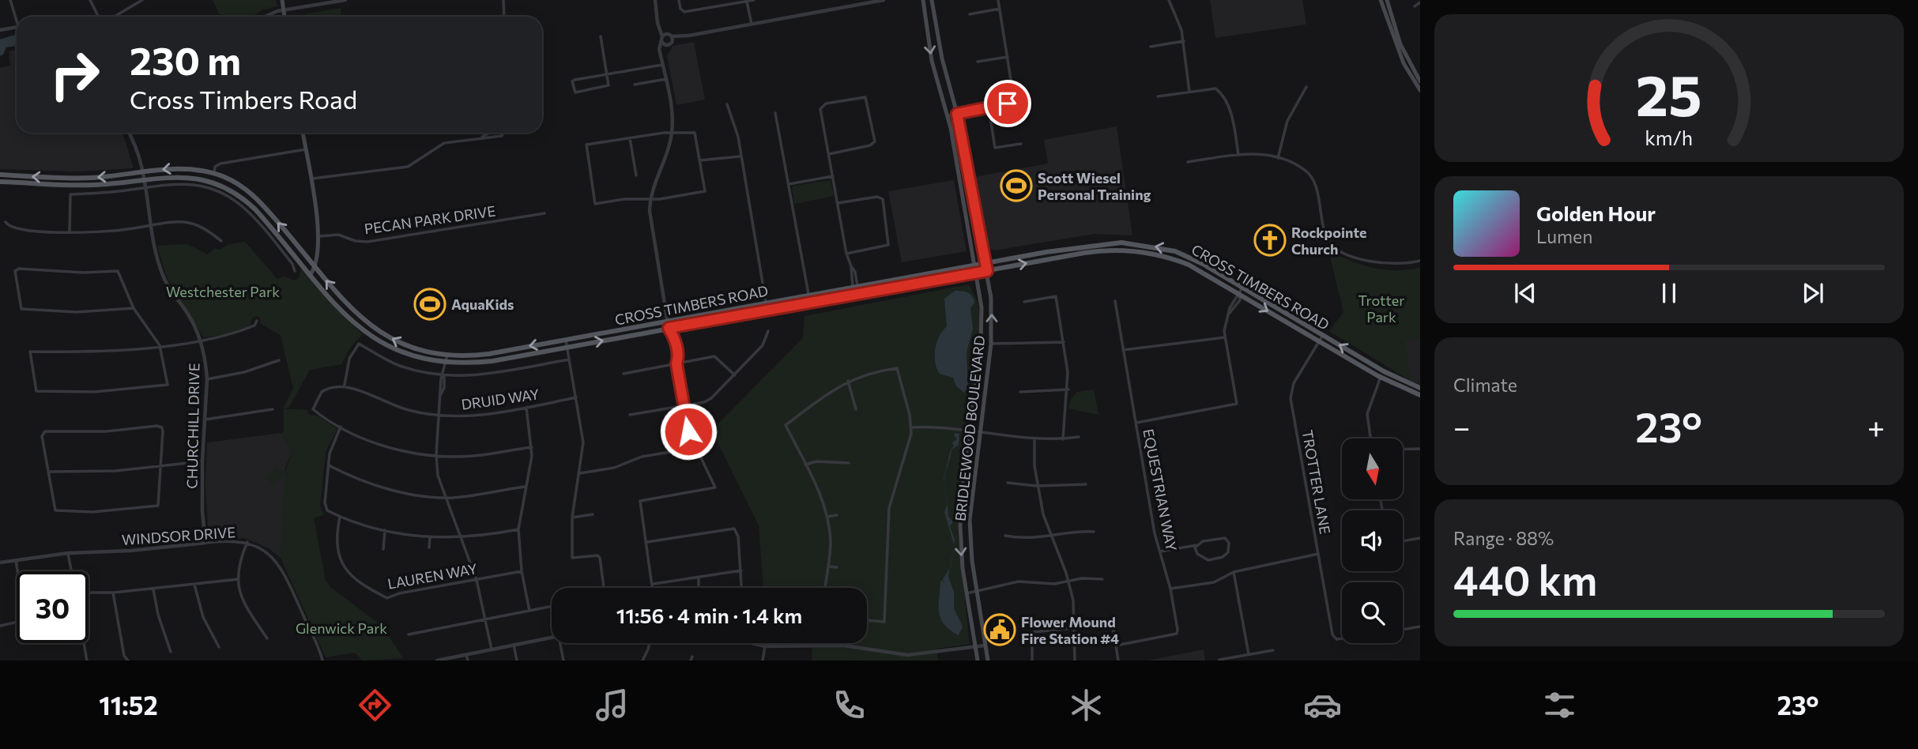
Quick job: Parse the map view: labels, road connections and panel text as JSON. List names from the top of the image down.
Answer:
{
  "streets": {
    "main road": ["CROSS TIMBERS ROAD", "BRIDLEWOOD BOULEVARD"],
    "street": [
      "PECAN PARK DRIVE",
      "DRUID WAY",
      "CHURCHILL DRIVE",
      "TROTTER LANE",
      "EQUESTRIAN WAY",
      "WINDSOR DRIVE",
      "LAUREN WAY"
    ]
  },
  "crossings": [
    ["CROSS TIMBERS ROAD", "CHURCHILL DRIVE"],
    ["CROSS TIMBERS ROAD", "BRIDLEWOOD BOULEVARD"],
    ["CROSS TIMBERS ROAD", "TROTTER LANE"],
    ["CHURCHILL DRIVE", "WINDSOR DRIVE"]
  ],
  "parks": ["Westchester Park", "Trotter Park", "Glenwick Park"],
  "places": {
    "sports": ["Scott Wiesel Personal Training", "AquaKids"],
    "church": ["Rockpointe Church"],
    "public building": ["Flower Mound Fire Station #4"]
  },
  "north": "bottom",
  "page": {
    "turn": ["230 m", "Cross Timbers Road"],
    "song": ["Golden Hour", "Lumen"],
    "tile": [
      "Climate",
      ["Range · 88%", "440 km"]
    ],
    "heat": ["−", "23°", "+"],
    "limit": "30",
    "trip": "11:56 · 4 min · 1.4 km",
    "tabs": ["11:52", "23°"],
    "gauge": ["25", "km/h"]
  }
}
